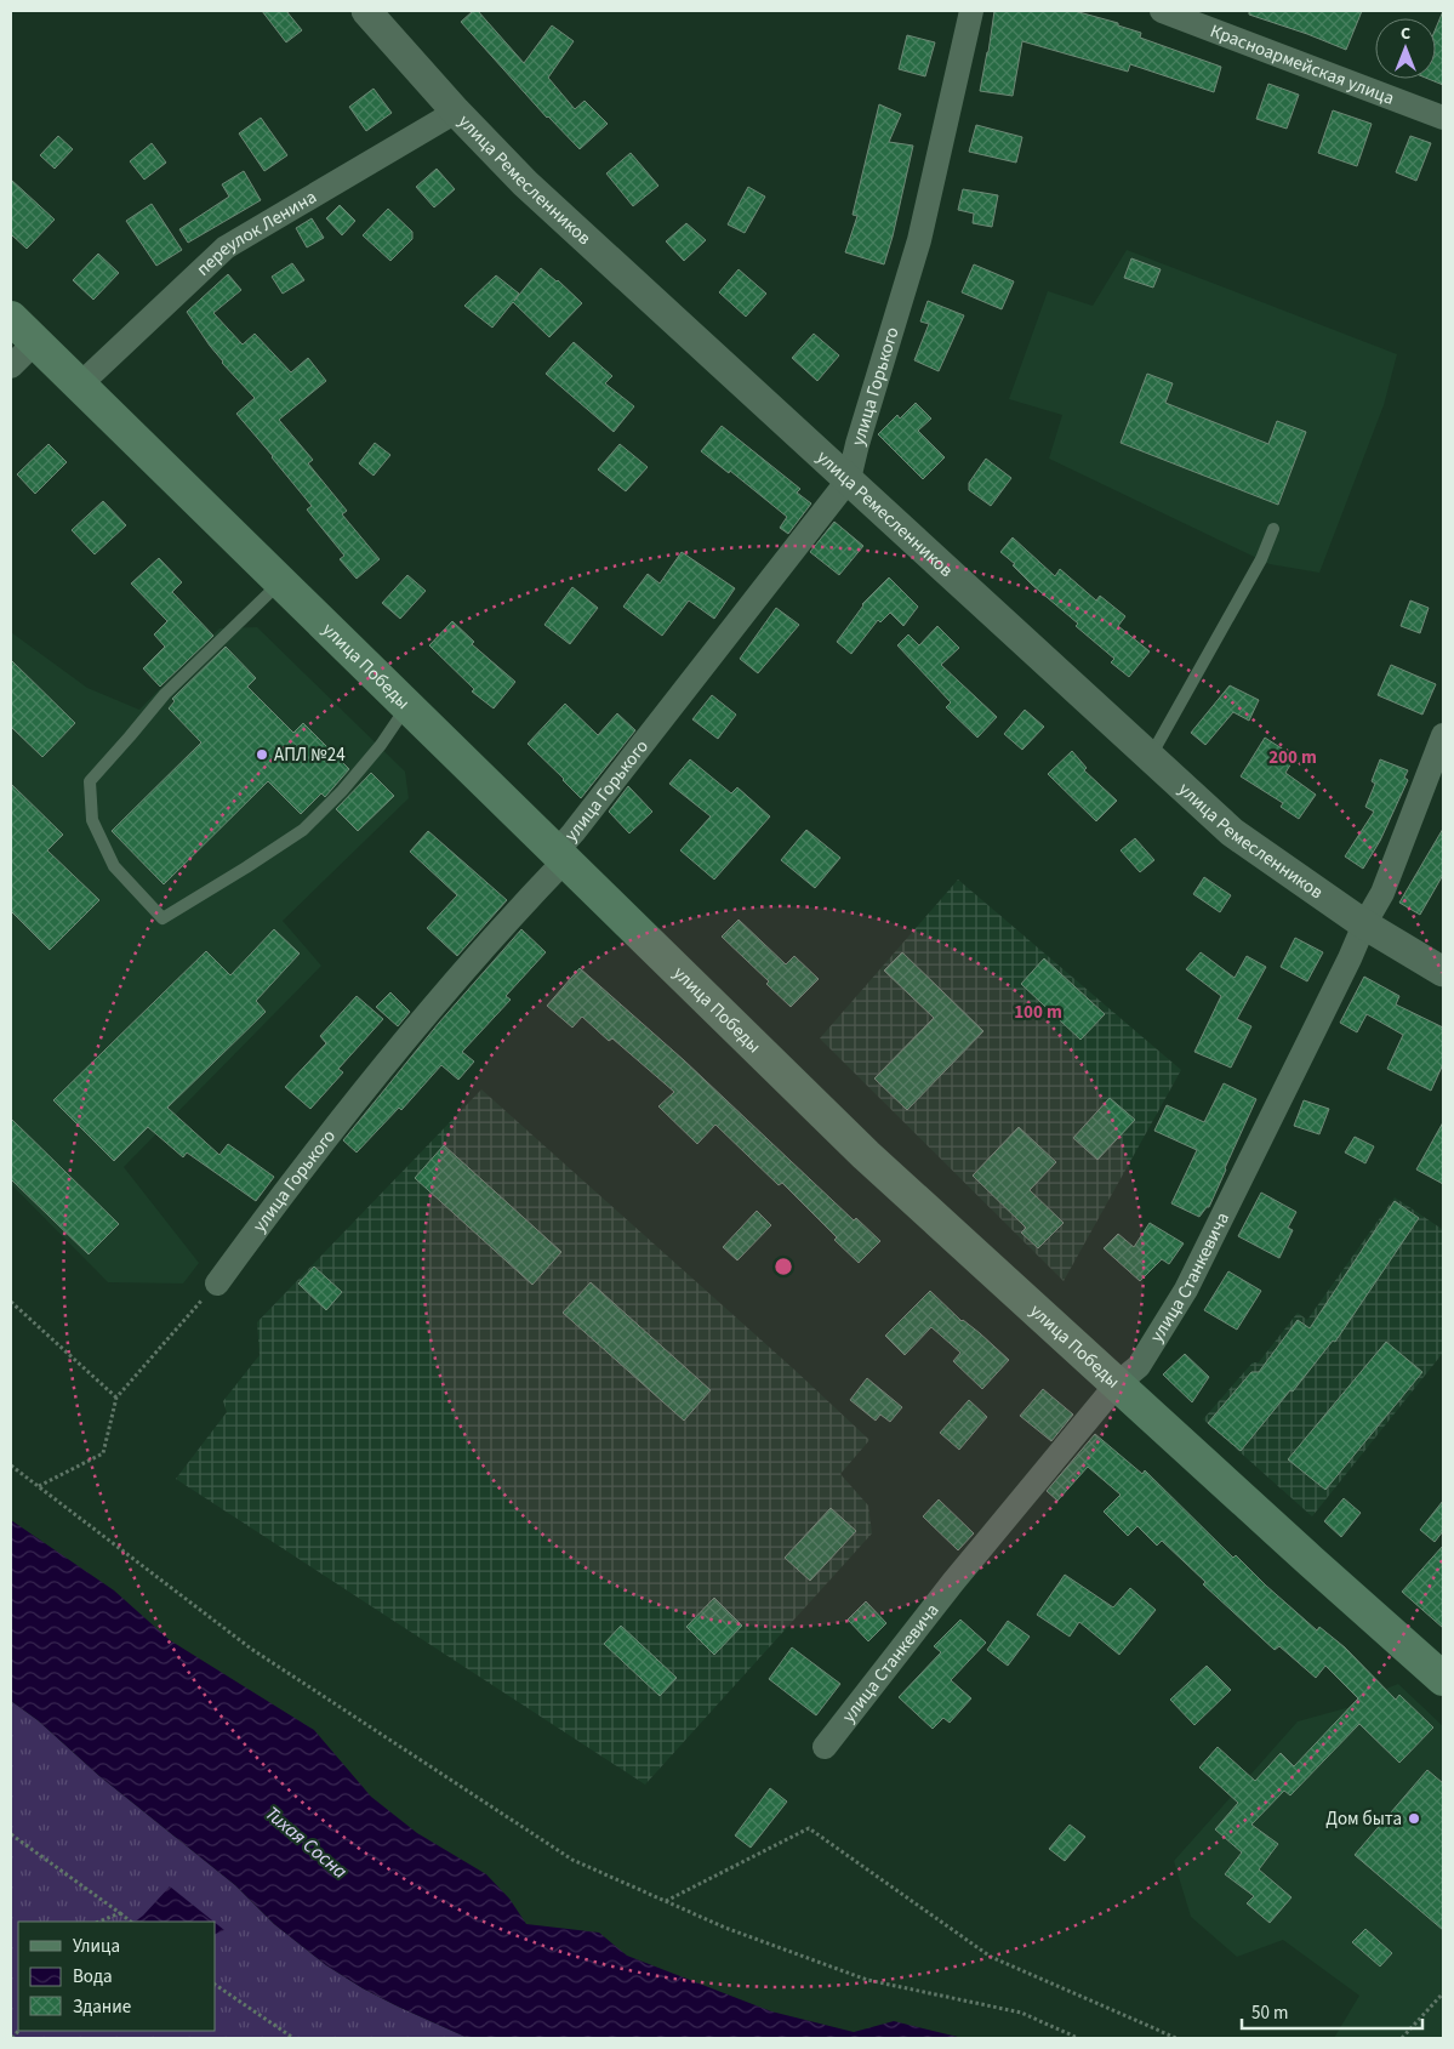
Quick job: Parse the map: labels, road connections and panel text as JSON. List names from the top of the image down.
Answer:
{
  "streets": {
    "main road": ["улица Победы"],
    "street": [
      "Красноармейская улица",
      "улица Ремесленников",
      "переулок Ленина",
      "улица Горького",
      "улица Станкевича"
    ]
  },
  "crossings": [
    ["улица Ремесленников", "переулок Ленина"],
    ["улица Ремесленников", "улица Горького"],
    ["улица Ремесленников", "улица Станкевича"],
    ["переулок Ленина", "улица Победы"],
    ["улица Горького", "улица Победы"],
    ["улица Победы", "улица Станкевича"]
  ],
  "water": ["Тихая Сосна"],
  "places": ["АПЛ №24", "Дом быта"],
  "legend": ["Улица", "Вода", "Здание"],
  "scale_bar": "50 m",
  "north": "top",
  "rings": ["200 m", "100 m"]
}
